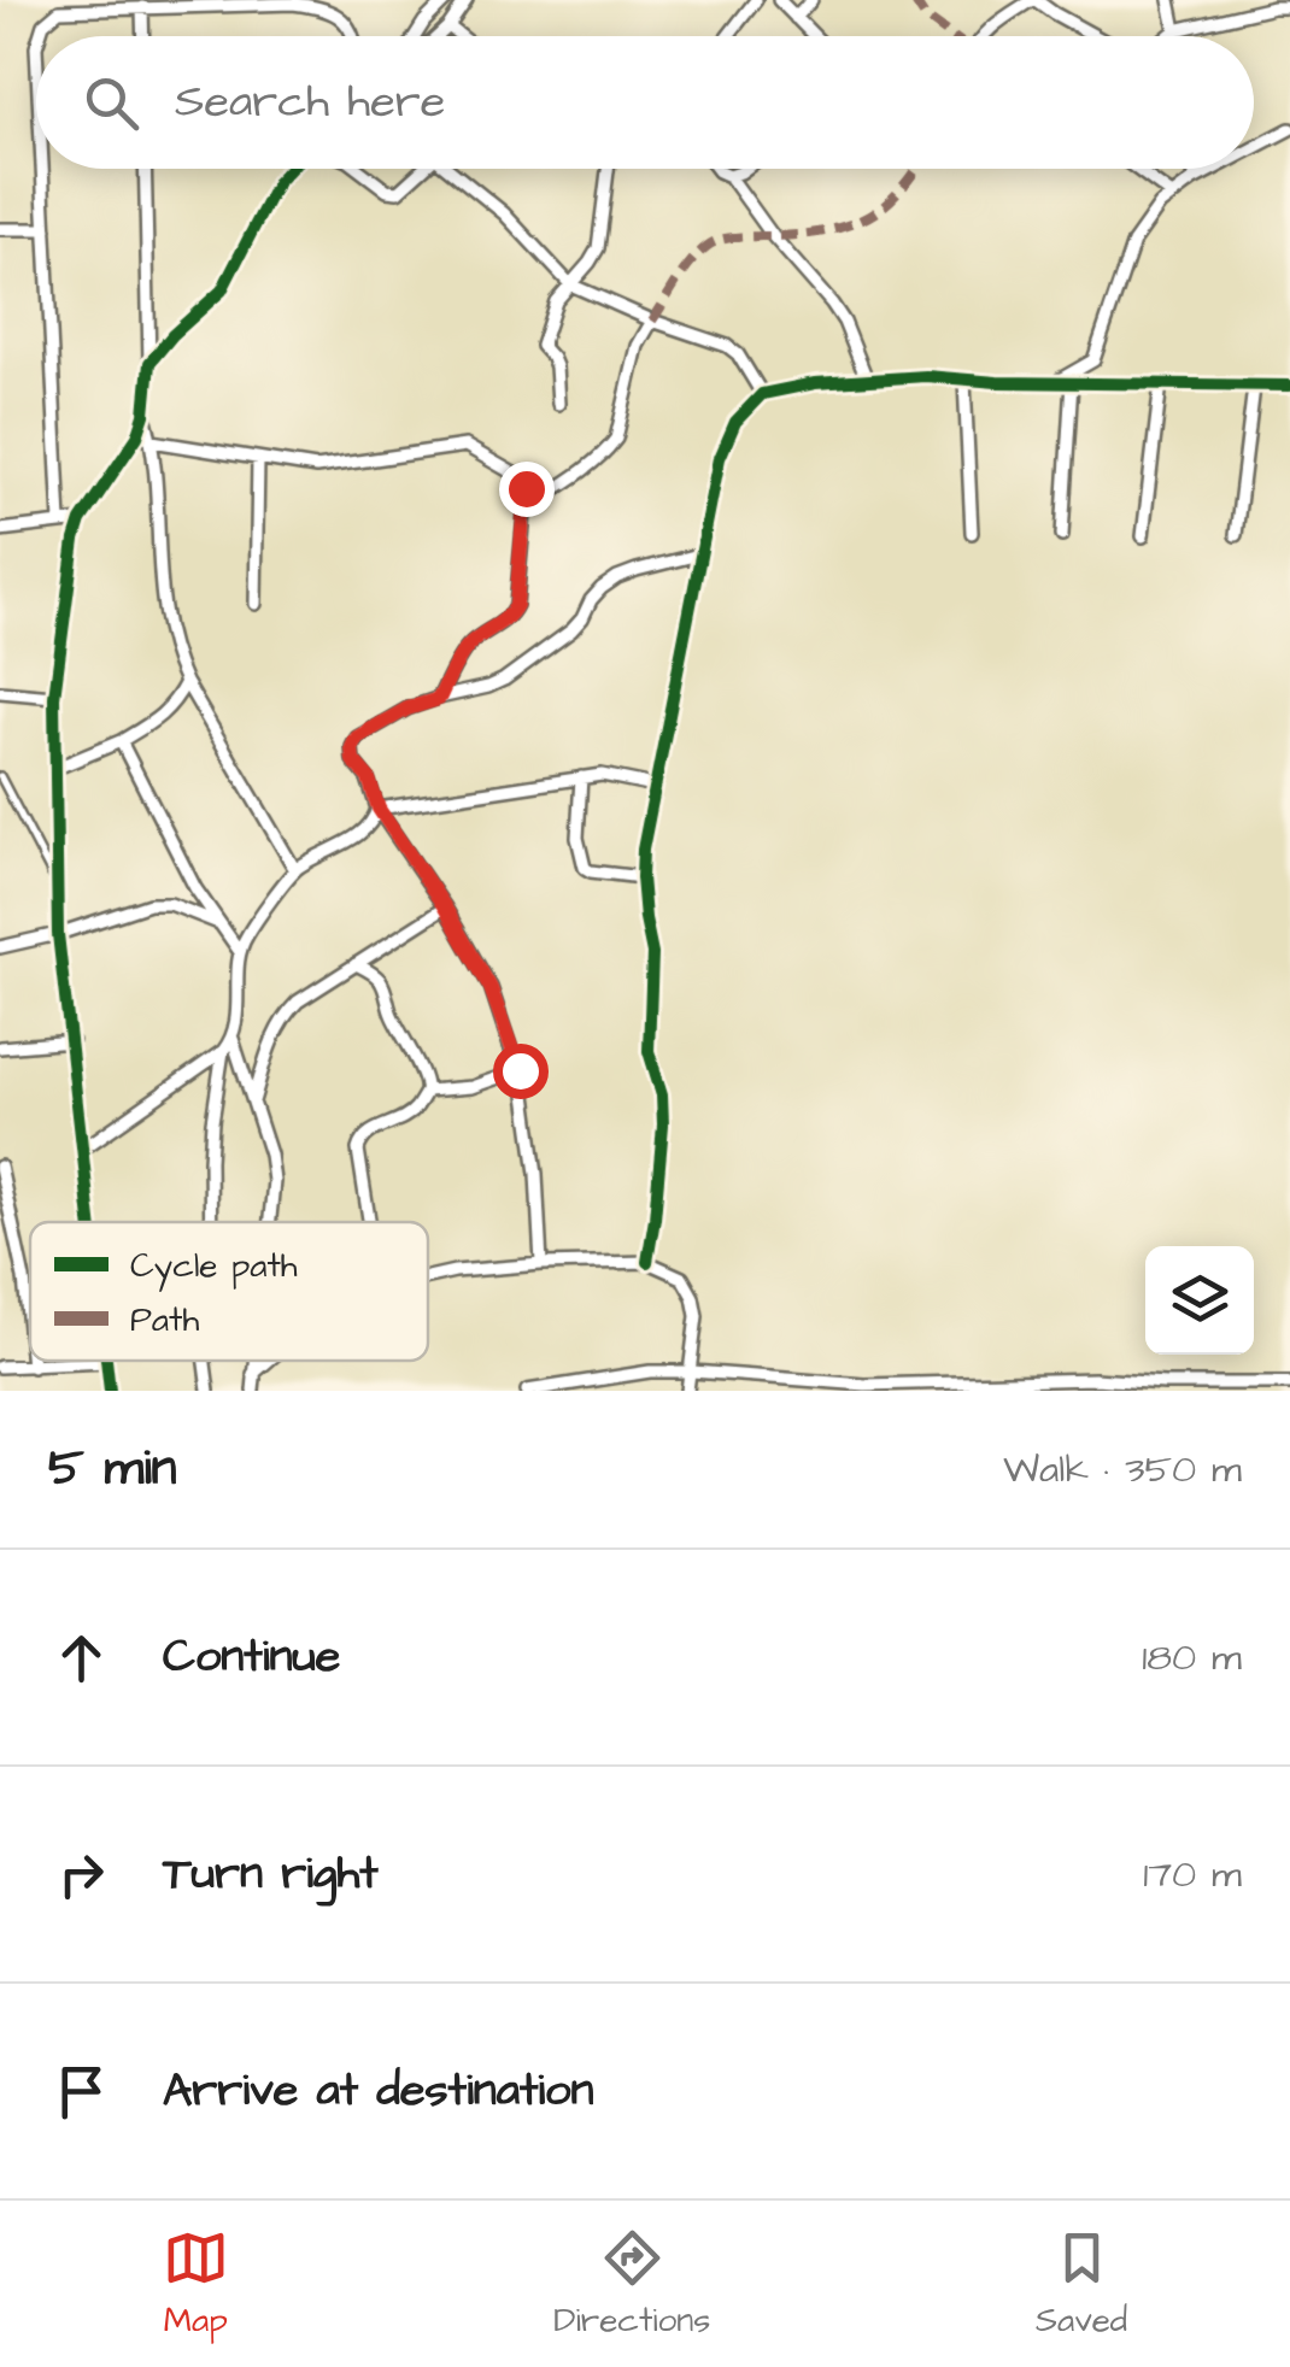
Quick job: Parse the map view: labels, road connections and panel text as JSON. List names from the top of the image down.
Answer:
{
  "legend": ["Cycle path", "Path"],
  "page": {
    "search": "Search here",
    "heading": ["5 min", "Walk · 350 m"],
    "list": [
      ["Continue", "180 m"],
      ["Turn right", "170 m"],
      "Arrive at destination"
    ],
    "nav": ["Map", "Directions", "Saved"]
  }
}
